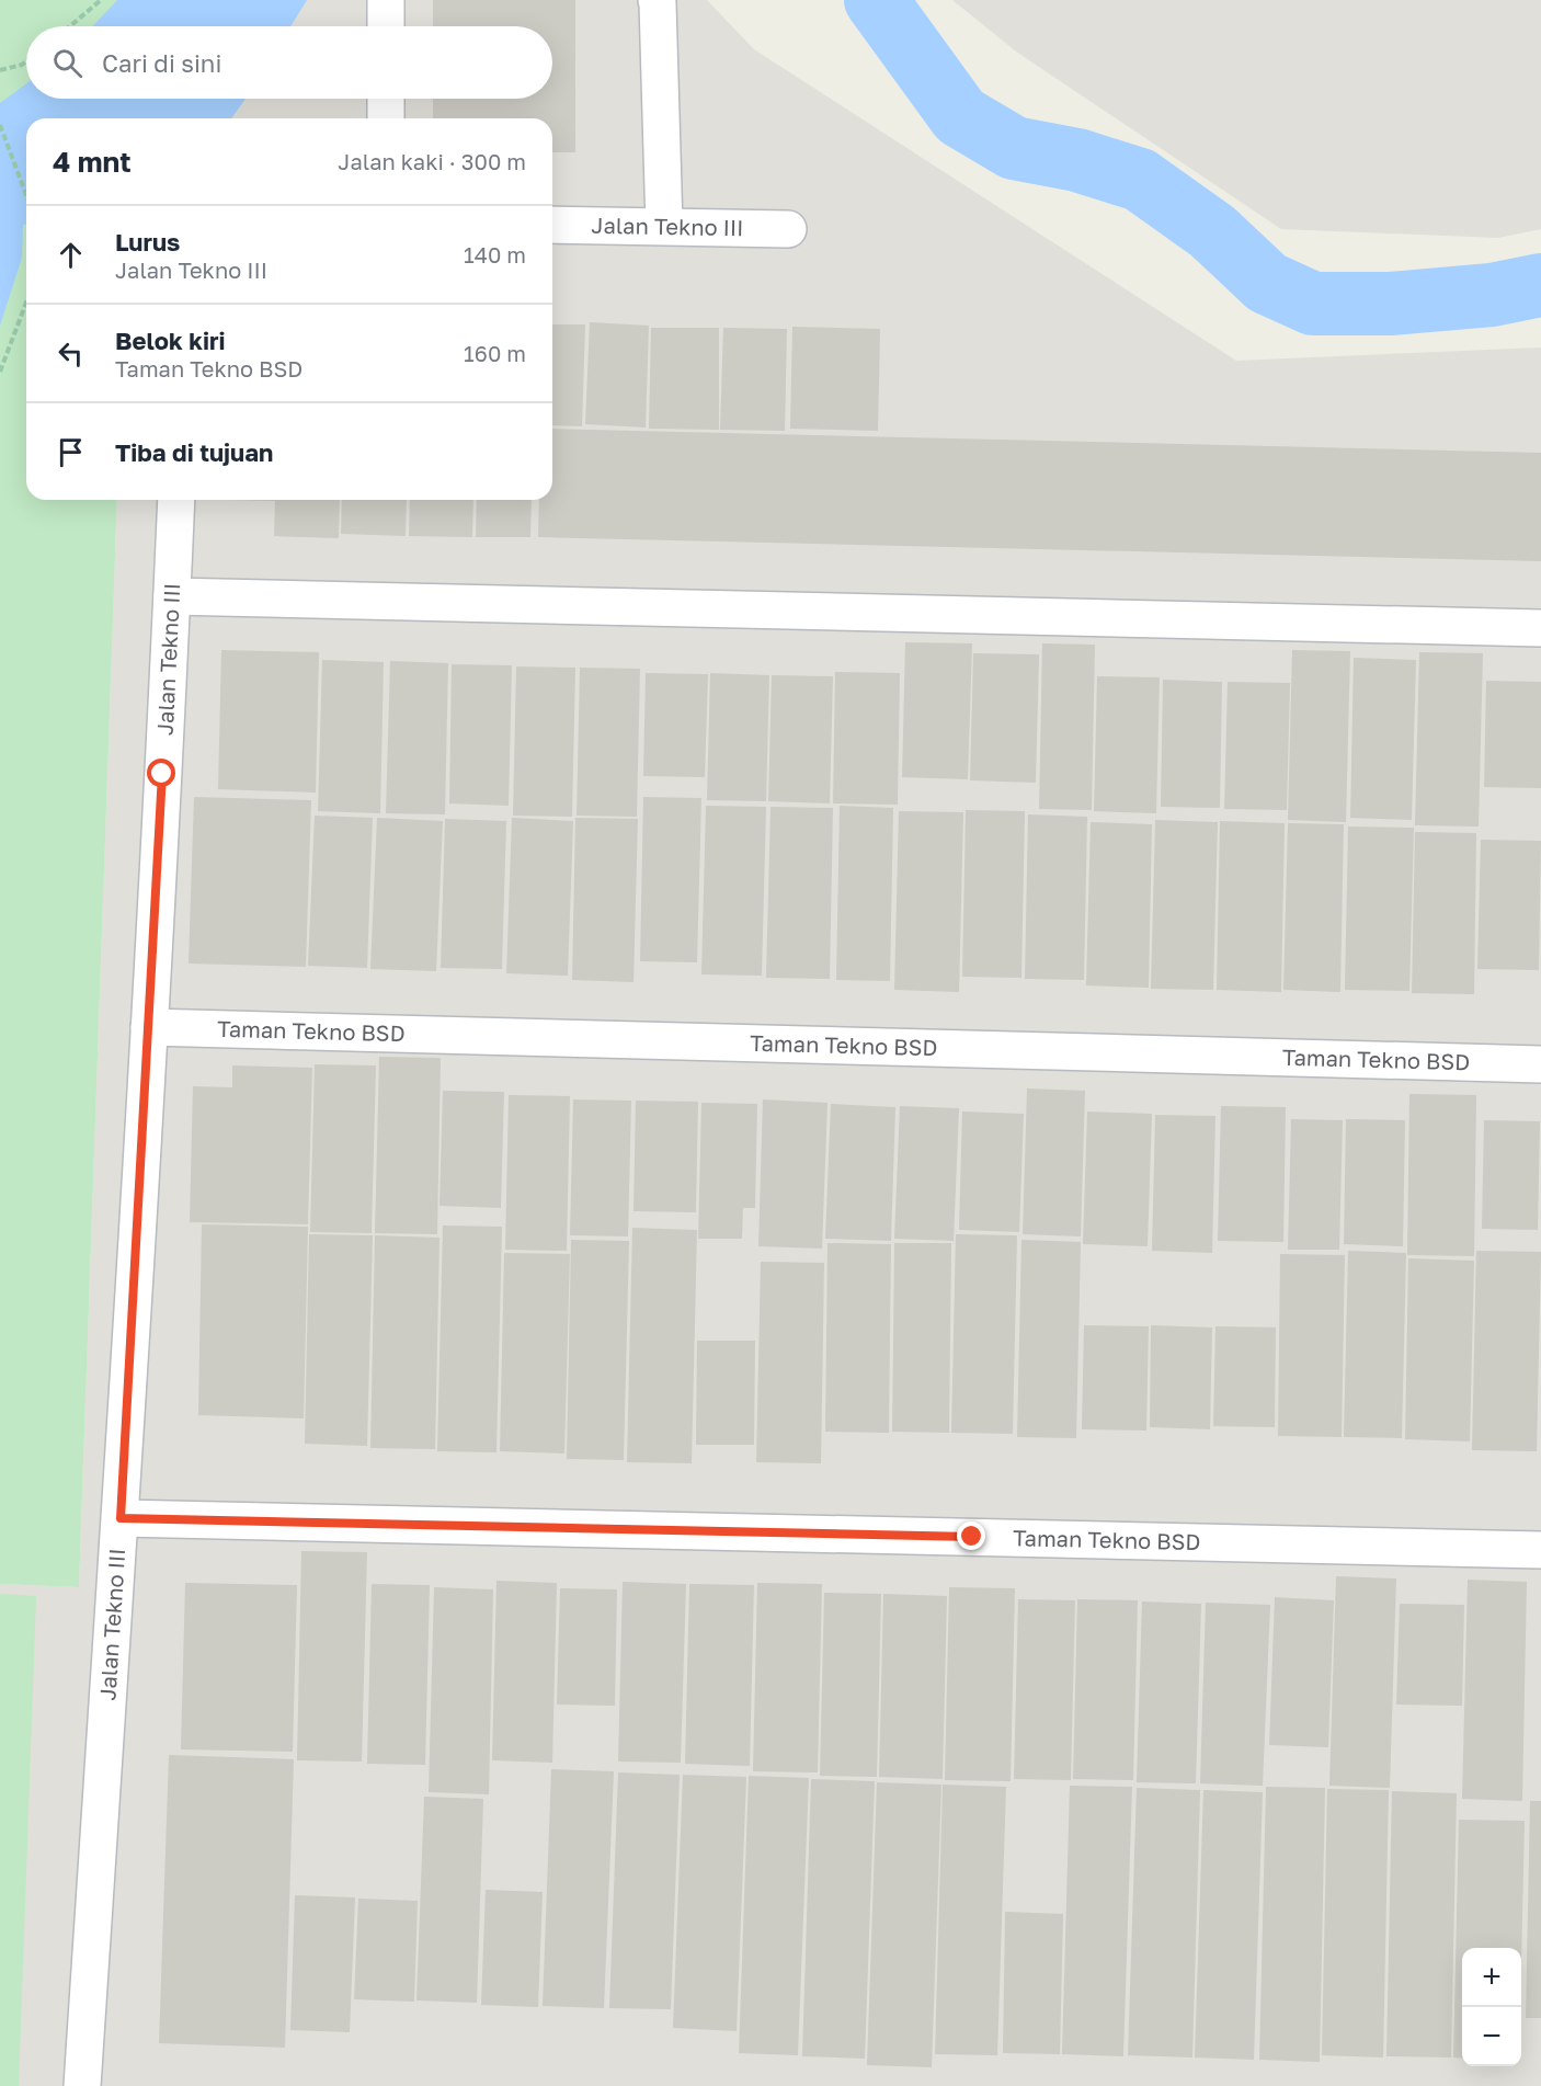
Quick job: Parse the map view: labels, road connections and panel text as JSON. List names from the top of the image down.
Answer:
{
  "streets": {
    "lane": ["Jalan Tekno III", "Taman Tekno BSD"]
  },
  "crossings": [
    ["Jalan Tekno III", "Taman Tekno BSD"]
  ],
  "page": {
    "search": "Cari di sini",
    "heading": ["4 mnt", "Jalan kaki · 300 m"],
    "list": [
      ["Lurus", "Jalan Tekno III", "140 m"],
      ["Belok kiri", "Taman Tekno BSD", "160 m"],
      "Tiba di tujuan"
    ],
    "map_buttons": ["+", "−"]
  }
}
